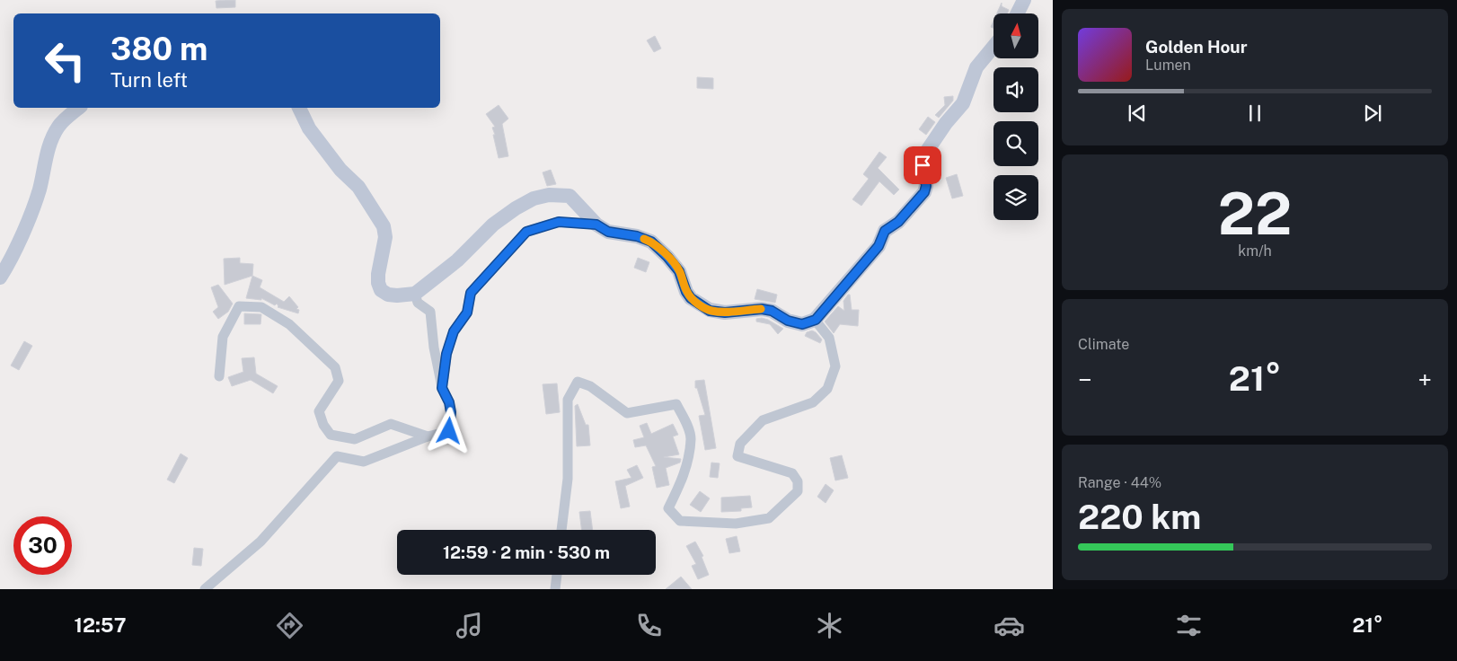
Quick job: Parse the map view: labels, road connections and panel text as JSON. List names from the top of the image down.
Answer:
{
  "north": "top",
  "page": {
    "turn": ["380 m", "Turn left"],
    "song": ["Golden Hour", "Lumen"],
    "tile": [
      ["22", "km/h"],
      "Climate",
      ["Range · 44%", "220 km"]
    ],
    "heat": ["−", "21°", "+"],
    "limit": "30",
    "trip": "12:59 · 2 min · 530 m",
    "tabs": ["12:57", "21°"]
  }
}
